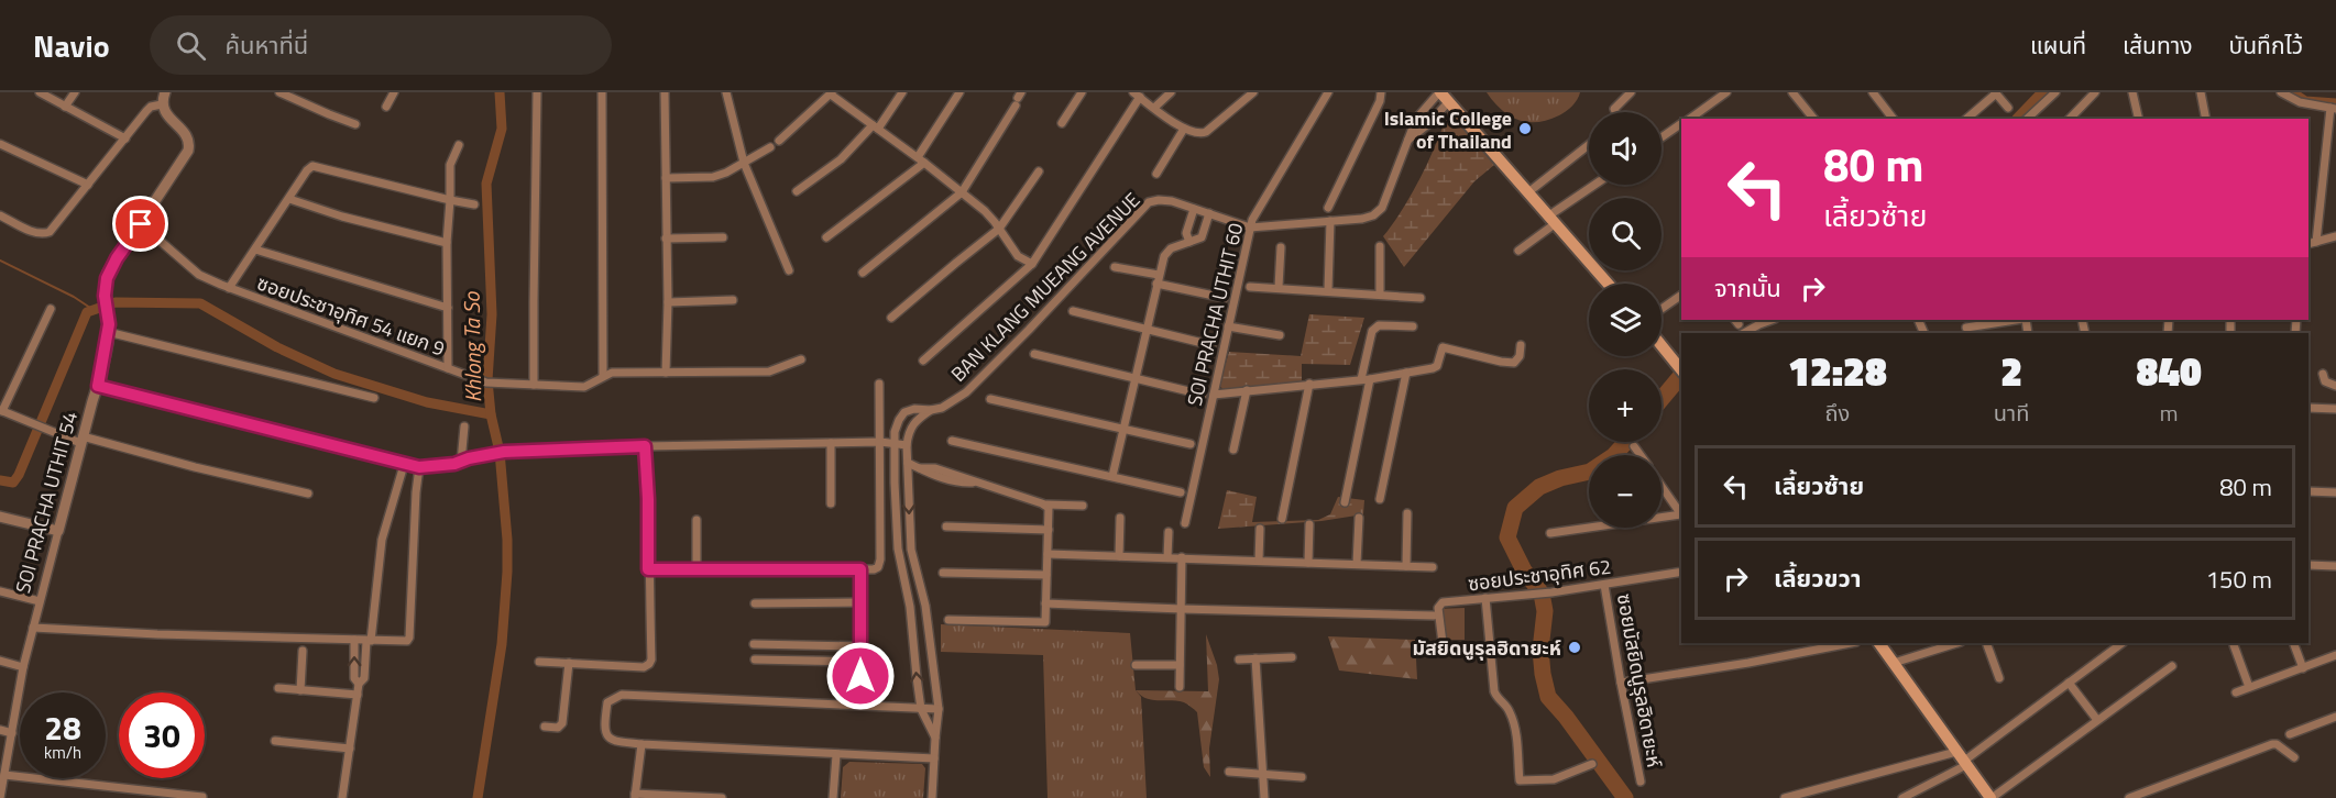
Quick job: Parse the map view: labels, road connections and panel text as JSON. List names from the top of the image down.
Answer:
{
  "streets": {
    "street": [
      "BAN KLANG MUEANG AVENUE",
      "SOI PRACHA UTHIT 60",
      "ซอยประชาอุทิศ 54 แยก 9",
      "SOI PRACHA UTHIT 54",
      "ซอยประชาอุทิศ 62",
      "ซอยมัสยิดนูรุลฮิดายะห์"
    ]
  },
  "crossings": [
    ["BAN KLANG MUEANG AVENUE", "SOI PRACHA UTHIT 60"],
    ["ซอยประชาอุทิศ 54 แยก 9", "SOI PRACHA UTHIT 54"],
    ["ซอยประชาอุทิศ 62", "ซอยมัสยิดนูรุลฮิดายะห์"]
  ],
  "water": ["Khlong Ta So"],
  "places": ["Islamic College of Thailand", "มัสยิดนูรุลฮิดายะห์"],
  "page": {
    "header": "Navio",
    "search": "ค้นหาที่นี่",
    "nav": ["แผนที่", "เส้นทาง", "บันทึกไว้"],
    "map_buttons": ["+", "−"],
    "turn": ["80 m", "เลี้ยวซ้าย"],
    "then": "จากนั้น",
    "eta": [
      "12:28",
      "ถึง",
      "2",
      "นาที",
      "840",
      "m"
    ],
    "list": [
      {
        "name": "เลี้ยวซ้าย",
        "value": "80 m"
      },
      {
        "name": "เลี้ยวขวา",
        "value": "150 m"
      }
    ],
    "speed": "28 km/h",
    "limit": "30"
  }
}
